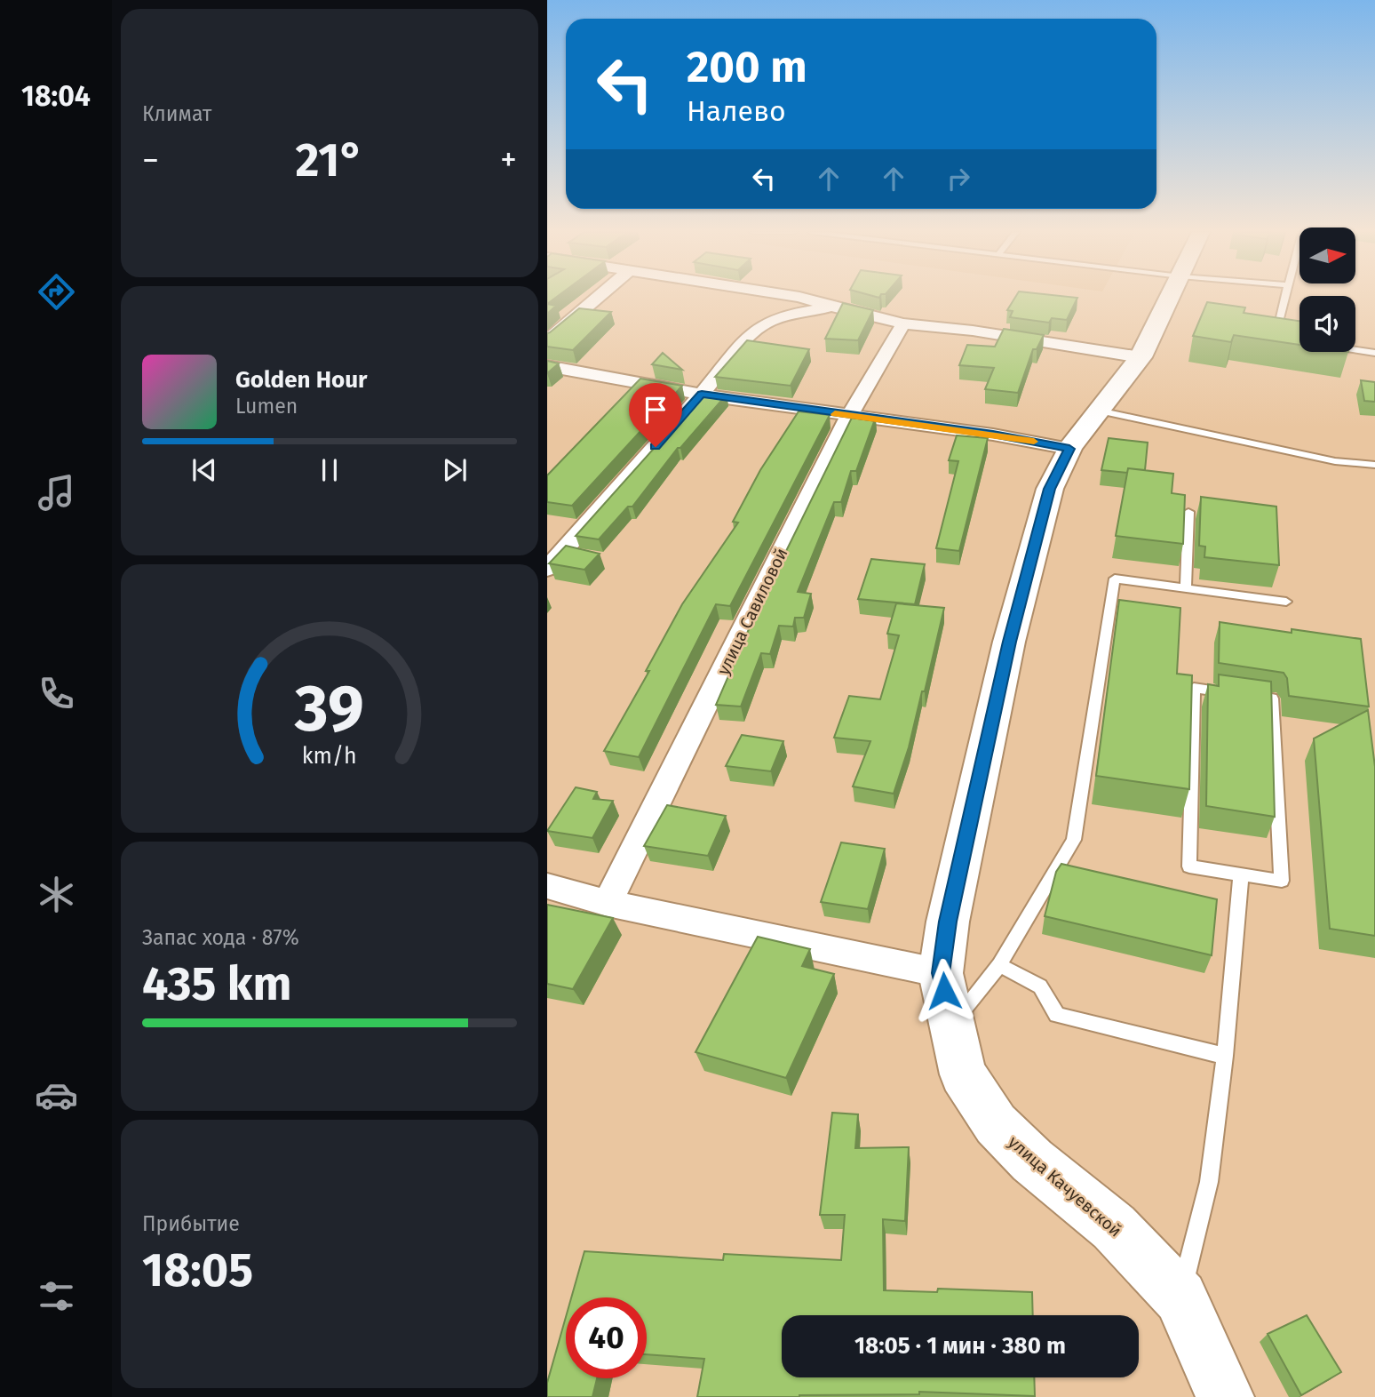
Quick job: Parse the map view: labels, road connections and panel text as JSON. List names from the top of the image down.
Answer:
{
  "streets": {
    "street": ["улица Савиловой", "улица Качуевской"]
  },
  "north": "right",
  "page": {
    "tabs": "18:04",
    "tile": [
      "Климат",
      ["Запас хода · 87%", "435 km"],
      ["Прибытие", "18:05"]
    ],
    "turn": ["200 m", "Налево"],
    "heat": ["−", "21°", "+"],
    "song": ["Golden Hour", "Lumen"],
    "limit": "40",
    "trip": "18:05 · 1 мин · 380 m",
    "gauge": ["39", "km/h"]
  }
}
